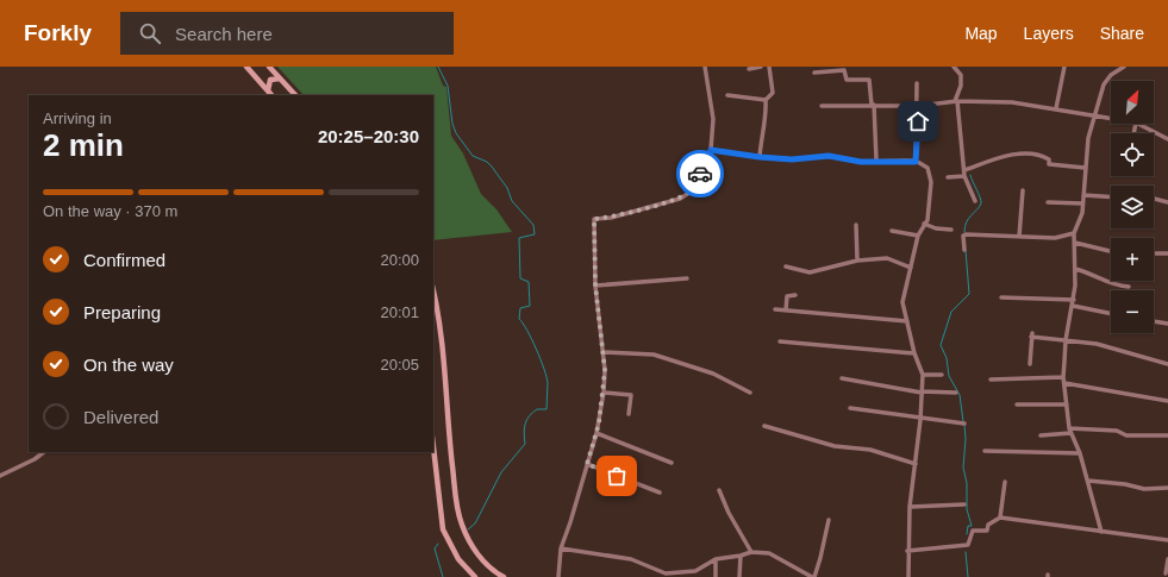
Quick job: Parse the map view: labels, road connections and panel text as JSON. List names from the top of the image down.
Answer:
{
  "north": "top right",
  "page": {
    "header": "Forkly",
    "search": "Search here",
    "nav": ["Map", "Layers", "Share"],
    "map_buttons": ["+", "−"],
    "heading": ["2 min", "Arriving in", "20:25–20:30"],
    "bar": "On the way · 370 m",
    "list": [
      ["Confirmed", "20:00"],
      ["Preparing", "20:01"],
      ["On the way", "20:05"],
      "Delivered"
    ]
  }
}
